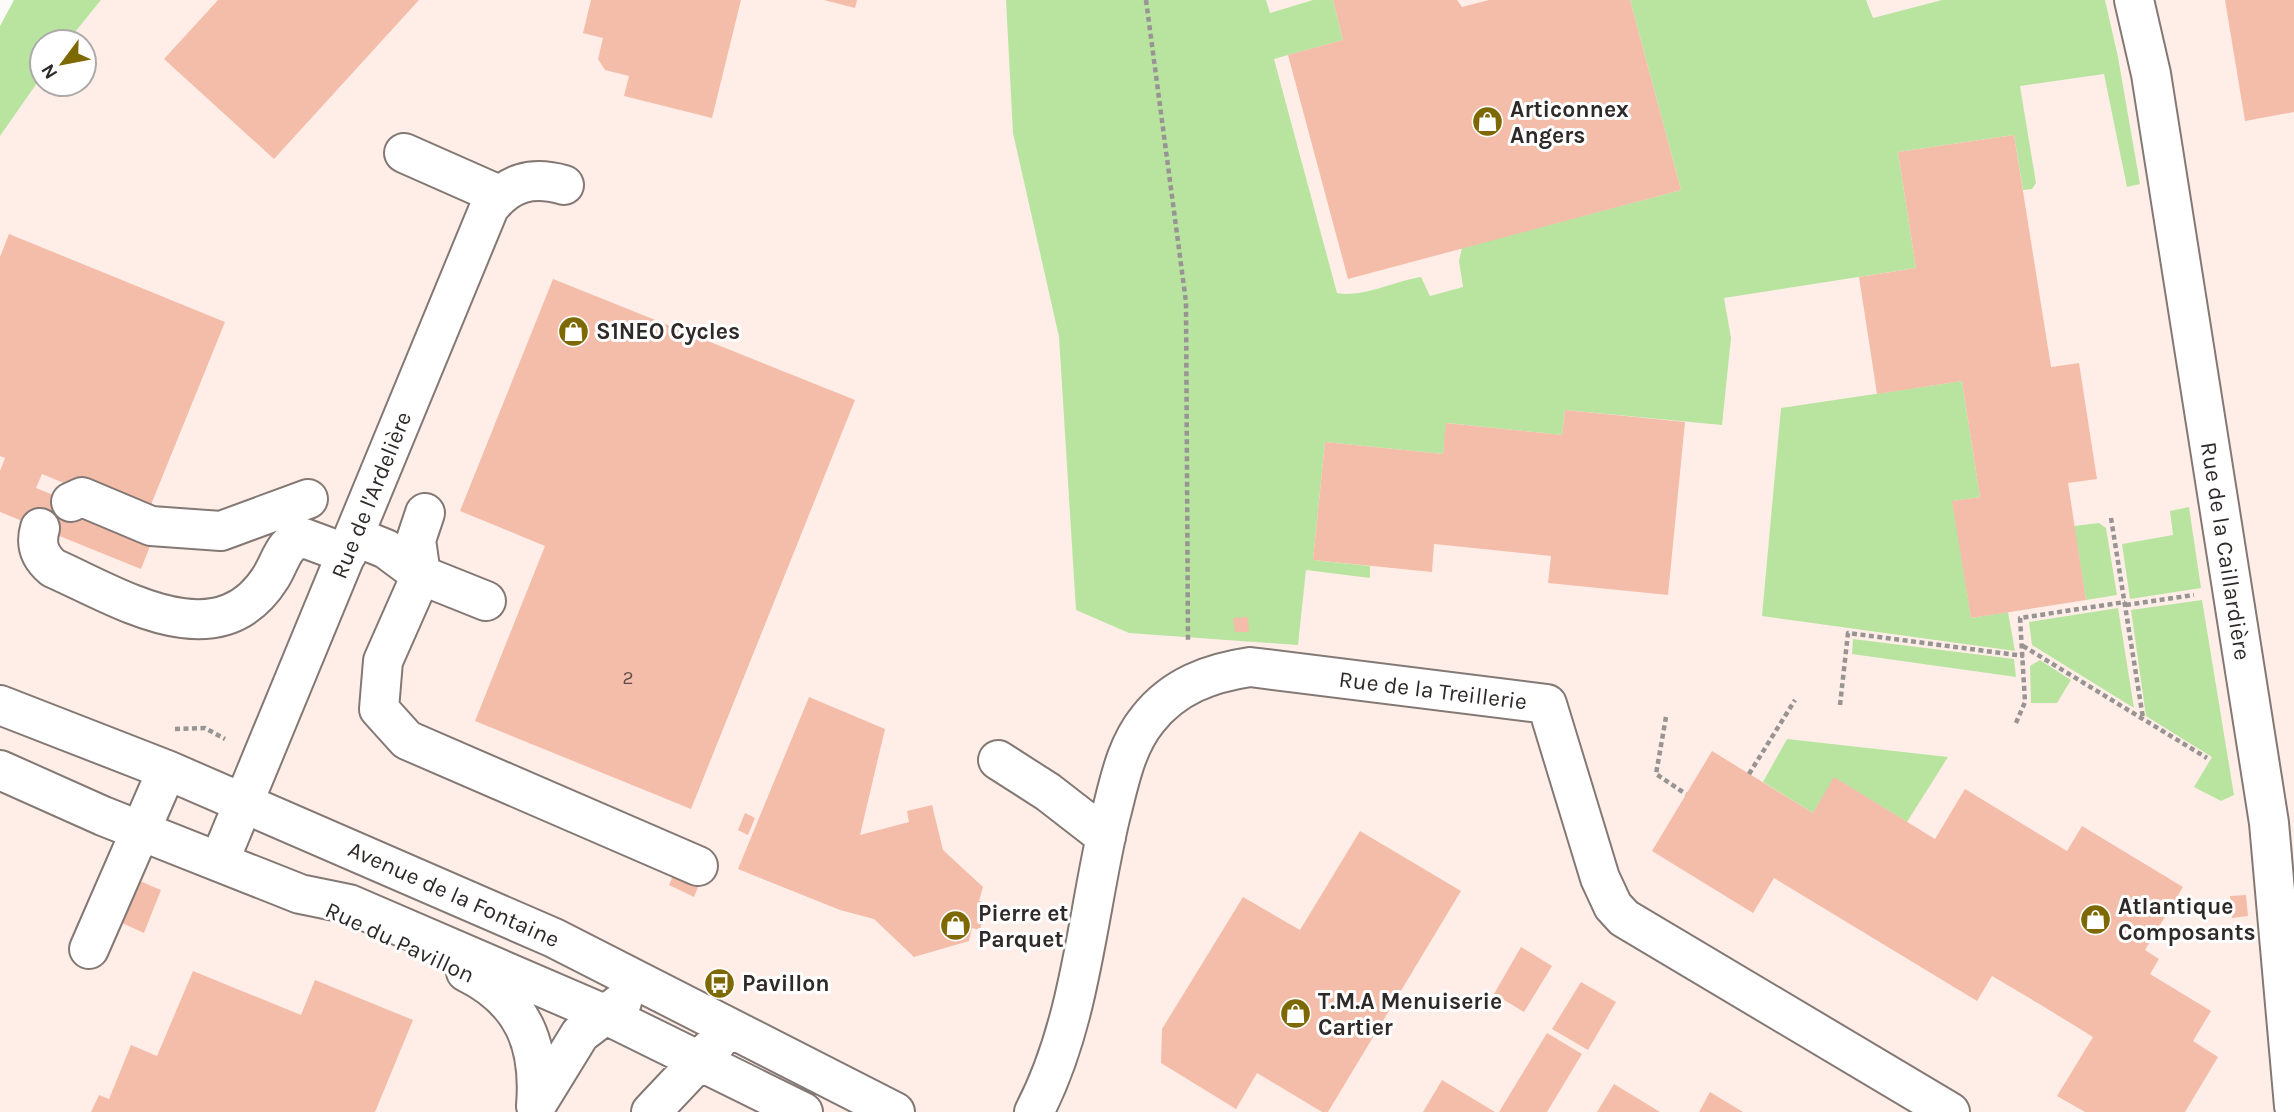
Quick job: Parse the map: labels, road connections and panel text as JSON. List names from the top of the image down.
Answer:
{
  "streets": {
    "street": [
      "Rue de l'Ardelière",
      "Rue de la Caillardière",
      "Rue de la Treillerie",
      "Avenue de la Fontaine",
      "Rue du Pavillon"
    ]
  },
  "crossings": [
    ["Rue de l'Ardelière", "Avenue de la Fontaine"],
    ["Avenue de la Fontaine", "Rue du Pavillon"]
  ],
  "places": {
    "shop": [
      "Articonnex Angers",
      "S1NEO Cycles",
      "Atlantique Composants",
      "Pierre et Parquet",
      "T.M.A Menuiserie Cartier"
    ],
    "bus stop": ["Pavillon"]
  },
  "house_numbers": ["2"],
  "north": "bottom left"
}
